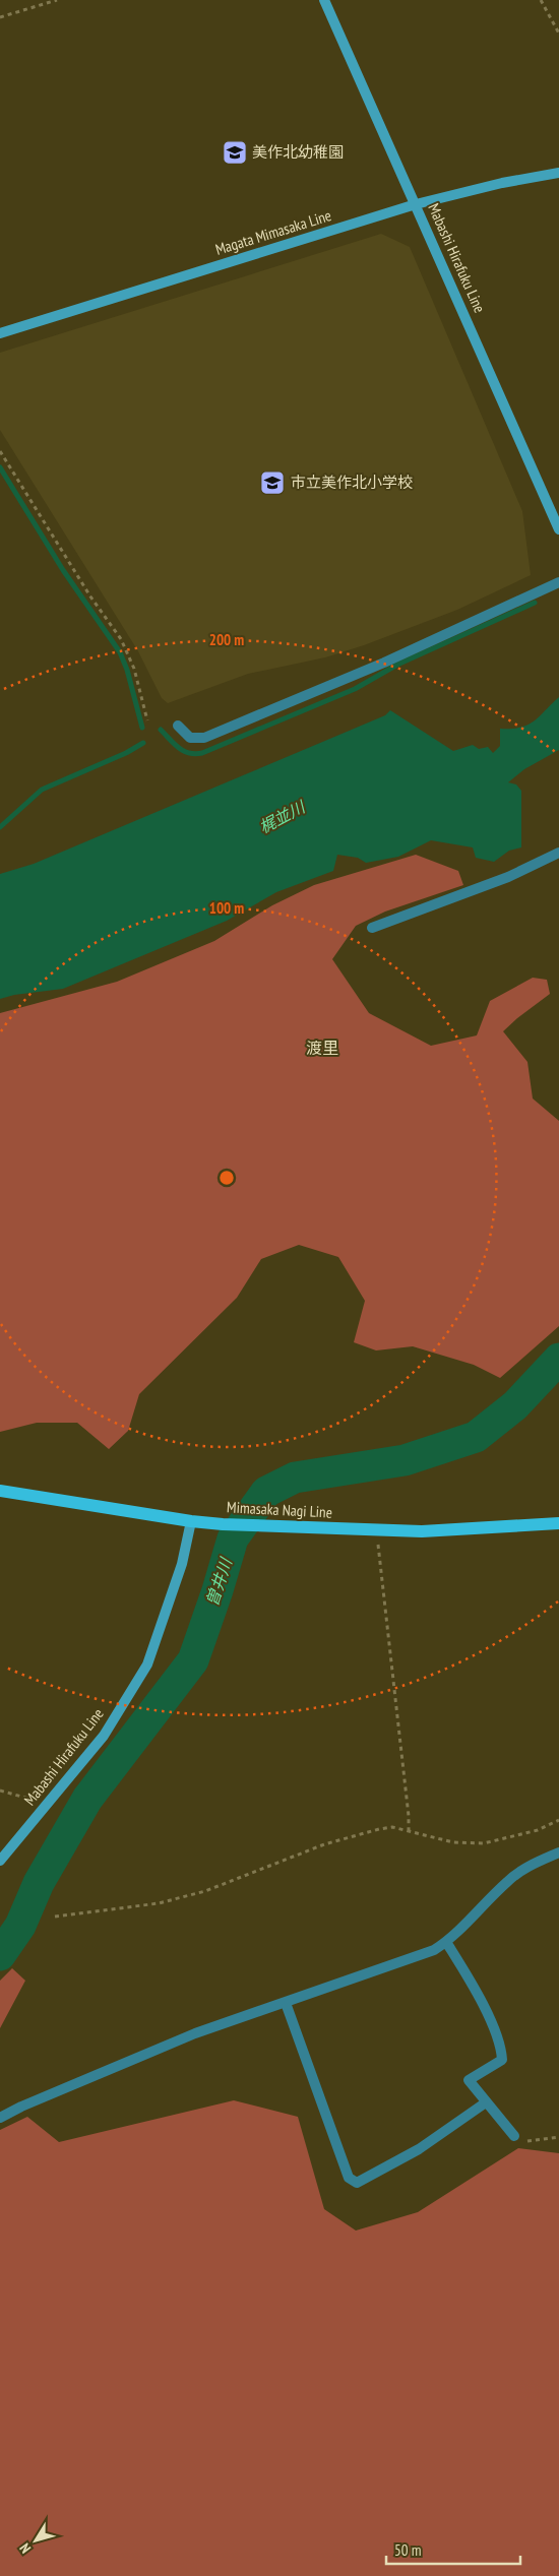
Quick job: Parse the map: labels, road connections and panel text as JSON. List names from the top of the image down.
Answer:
{
  "streets": {
    "main road": ["Magata Mimasaka Line", "Mabashi Hirafuku Line", "Mimasaka Nagi Line"]
  },
  "crossings": [
    ["Magata Mimasaka Line", "Mabashi Hirafuku Line"],
    ["Mabashi Hirafuku Line", "Mimasaka Nagi Line"]
  ],
  "districts": ["渡里"],
  "water": ["梶並川", "曽井川"],
  "places": {
    "school or university": ["美作北幼稚園", "市立美作北小学校"]
  },
  "scale_bar": "50 m",
  "north": "bottom left",
  "rings": ["200 m", "100 m"]
}
